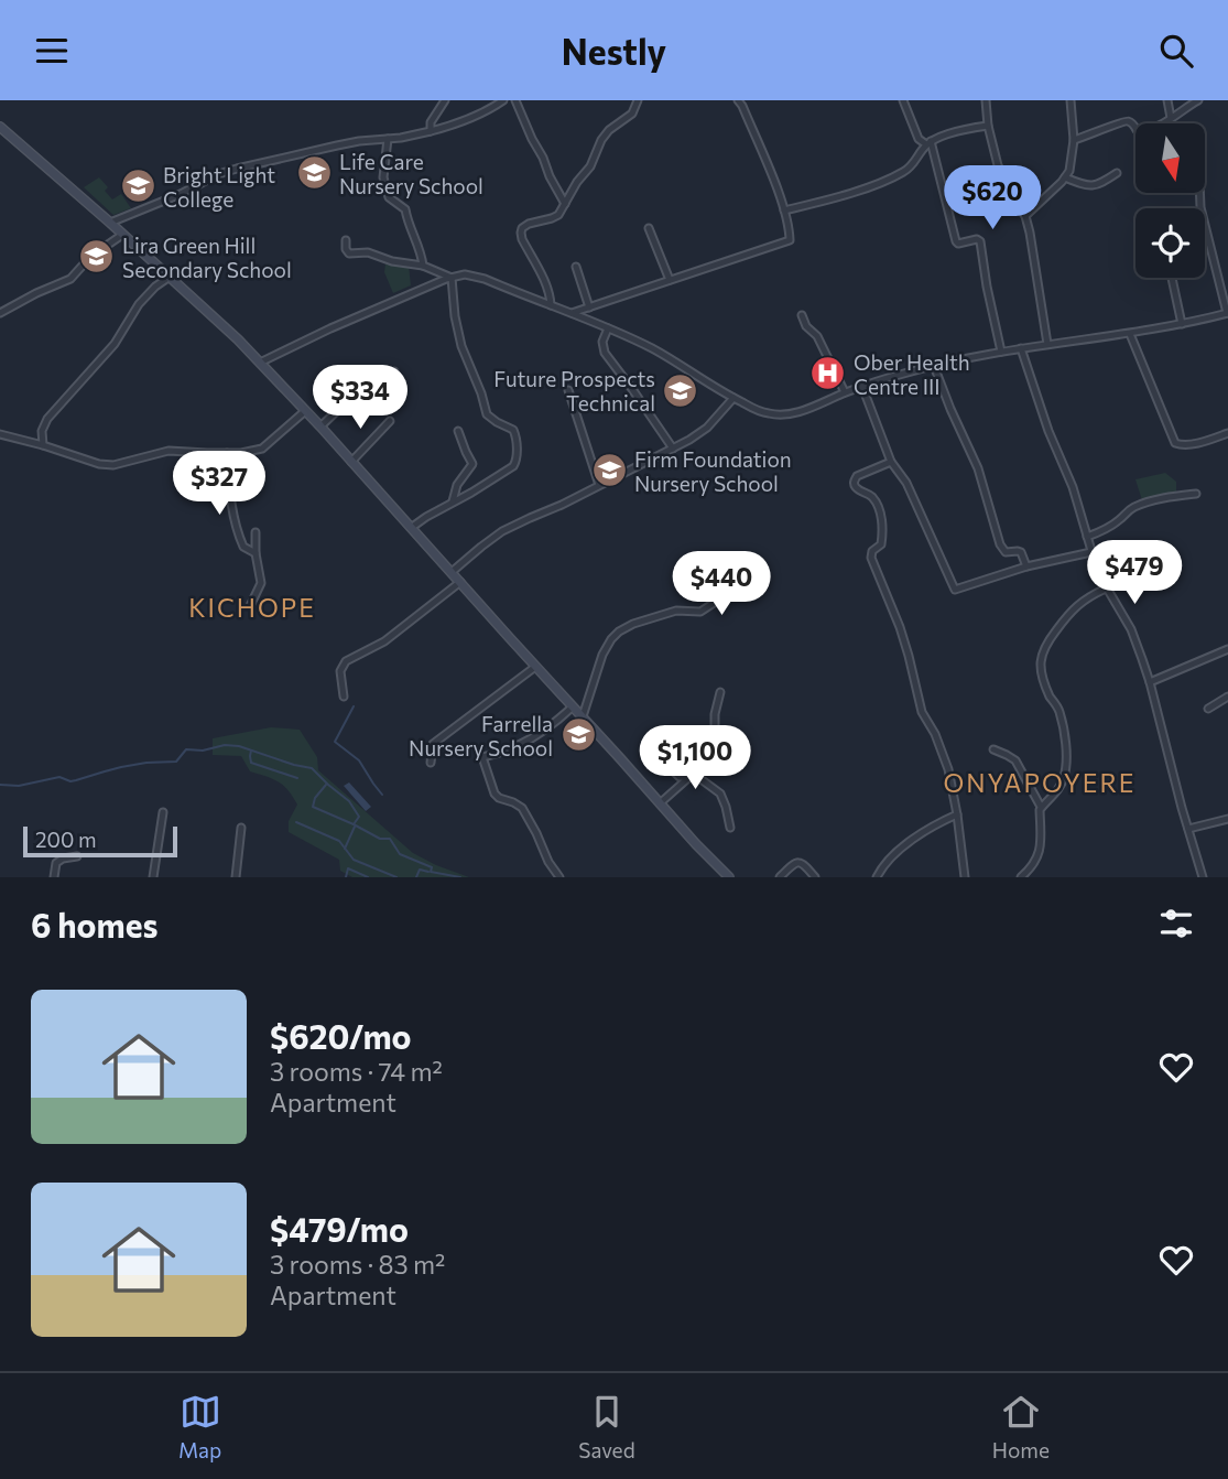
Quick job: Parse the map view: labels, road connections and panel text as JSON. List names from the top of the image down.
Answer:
{
  "districts": ["KICHOPE", "ONYAPOYERE"],
  "places": {
    "school or university": [
      "Life Care Nursery School",
      "Bright Light College",
      "Lira Green Hill Secondary School",
      "Future Prospects Technical",
      "Firm Foundation Nursery School",
      "Farrella Nursery School"
    ],
    "hospital": ["Ober Health Centre III"]
  },
  "scale_bar": "200 m",
  "north": "bottom",
  "page": {
    "header": "Nestly",
    "price": [
      "$620",
      "$334",
      "$327",
      "$479",
      "$440",
      "$1,100"
    ],
    "scale": "200 m",
    "heading": "6 homes",
    "list": [
      {
        "name": "$620/mo",
        "note": "3 rooms · 74 m² · Apartment"
      },
      {
        "name": "$479/mo",
        "note": "3 rooms · 83 m² · Apartment"
      }
    ],
    "tabs": ["Map", "Saved", "Home"]
  }
}
